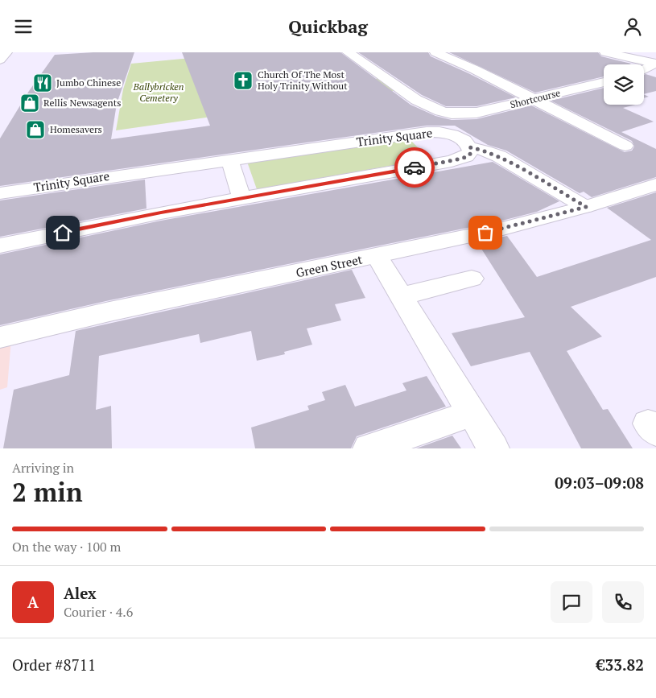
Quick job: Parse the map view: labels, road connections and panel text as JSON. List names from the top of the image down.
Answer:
{
  "streets": {
    "street": ["Shortcourse", "Trinity Square", "Green Street"]
  },
  "crossings": [
    ["Trinity Square", "Green Street"]
  ],
  "parks": ["Ballybricken Cemetery"],
  "places": {
    "church": ["Church Of The Most Holy Trinity Without"],
    "restaurant": ["Jumbo Chinese"],
    "shop": ["Rellis Newsagents", "Homesavers"]
  },
  "page": {
    "header": "Quickbag",
    "heading": ["2 min", "Arriving in", "09:03–09:08"],
    "panel": [
      "Alex",
      "Courier · 4.6",
      "Order #8711",
      "€33.82"
    ],
    "bar": "On the way · 100 m",
    "round": "A"
  }
}
